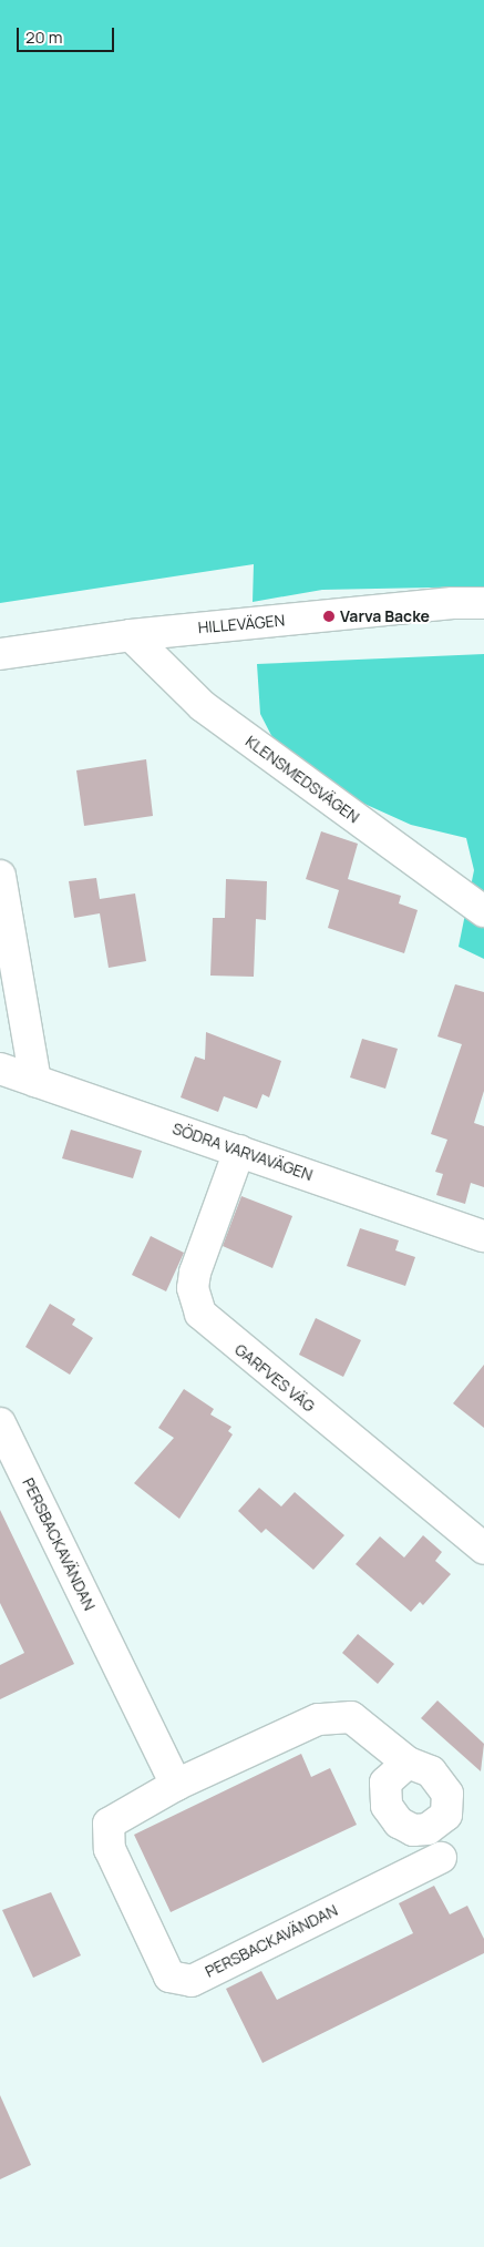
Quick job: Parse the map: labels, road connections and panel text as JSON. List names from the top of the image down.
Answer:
{
  "streets": {
    "street": [
      "HILLEVÄGEN",
      "KLENSMEDSVÄGEN",
      "SÖDRA VARVAVÄGEN",
      "GARFVES VÄG",
      "PERSBACKAVÄNDAN"
    ]
  },
  "crossings": [
    ["HILLEVÄGEN", "KLENSMEDSVÄGEN"],
    ["SÖDRA VARVAVÄGEN", "GARFVES VÄG"]
  ],
  "places": ["Varva Backe"],
  "scale_bar": "20 m"
}
